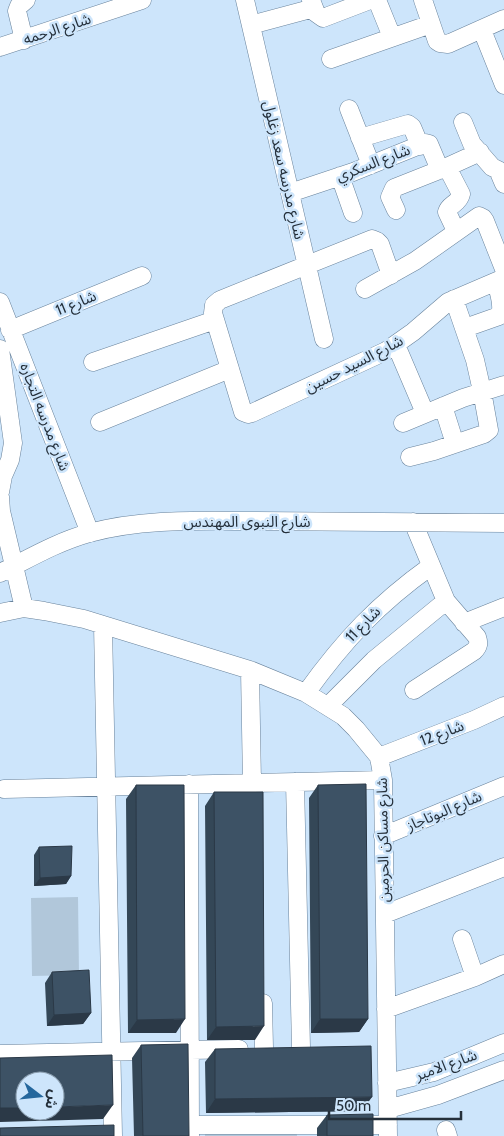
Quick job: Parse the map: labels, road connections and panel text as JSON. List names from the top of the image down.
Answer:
{
  "streets": {
    "street": [
      "شارع الرحمه",
      "شارع السكري",
      "شارع مدرسه سعد زغلول",
      "شارع 11",
      "شارع السيد حسين",
      "شارع مدرسه التجاره",
      "شارع النبوى المهندس",
      "شارع 12",
      "شارع البوتاجاز",
      "شارع مساكن الحرمين",
      "شارع الامير"
    ]
  },
  "crossings": [
    ["شارع السكري", "شارع مدرسه سعد زغلول"],
    ["شارع 11", "شارع مدرسه التجاره"],
    ["شارع 11", "شارع مساكن الحرمين"],
    ["شارع مدرسه التجاره", "شارع النبوى المهندس"],
    ["شارع 12", "شارع مساكن الحرمين"],
    ["شارع البوتاجاز", "شارع مساكن الحرمين"],
    ["شارع مساكن الحرمين", "شارع الامير"]
  ],
  "scale_bar": "50 m",
  "north": "right"
}
